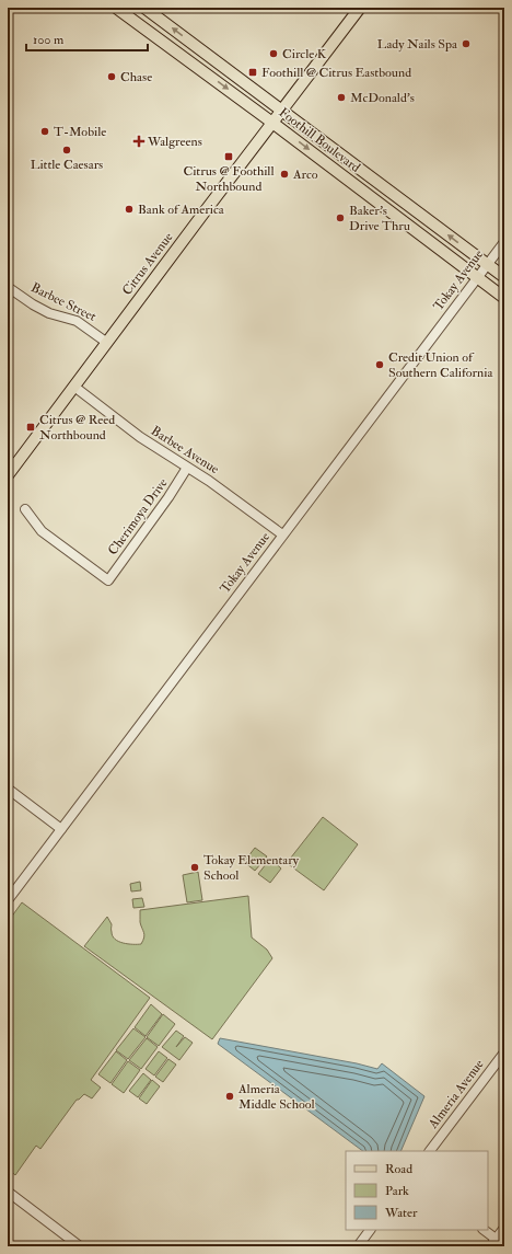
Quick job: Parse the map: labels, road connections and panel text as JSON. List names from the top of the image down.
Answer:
{
  "streets": {
    "main road": ["Foothill Boulevard", "Citrus Avenue"],
    "street": [
      "Tokay Avenue",
      "Barbee Street",
      "Barbee Avenue",
      "Cherimoya Drive",
      "Almeria Avenue"
    ]
  },
  "crossings": [
    ["Foothill Boulevard", "Citrus Avenue"],
    ["Foothill Boulevard", "Tokay Avenue"],
    ["Citrus Avenue", "Barbee Street"],
    ["Citrus Avenue", "Barbee Avenue"],
    ["Tokay Avenue", "Barbee Avenue"],
    ["Barbee Avenue", "Cherimoya Drive"]
  ],
  "places": {
    "other": [
      "Lady Nails Spa",
      "Circle K",
      "Chase",
      "McDonald's",
      "T-Mobile",
      "Little Caesars",
      "Arco",
      "Bank of America",
      "Baker's Drive Thru",
      "Credit Union of Southern California",
      "Tokay Elementary School",
      "Almeria Middle School"
    ],
    "transit": ["Foothill @ Citrus Eastbound", "Citrus @ Foothill Northbound", "Citrus @ Reed Northbound"],
    "health": ["Walgreens"]
  },
  "legend": ["Road", "Park", "Water"],
  "scale_bar": "100 m"
}
